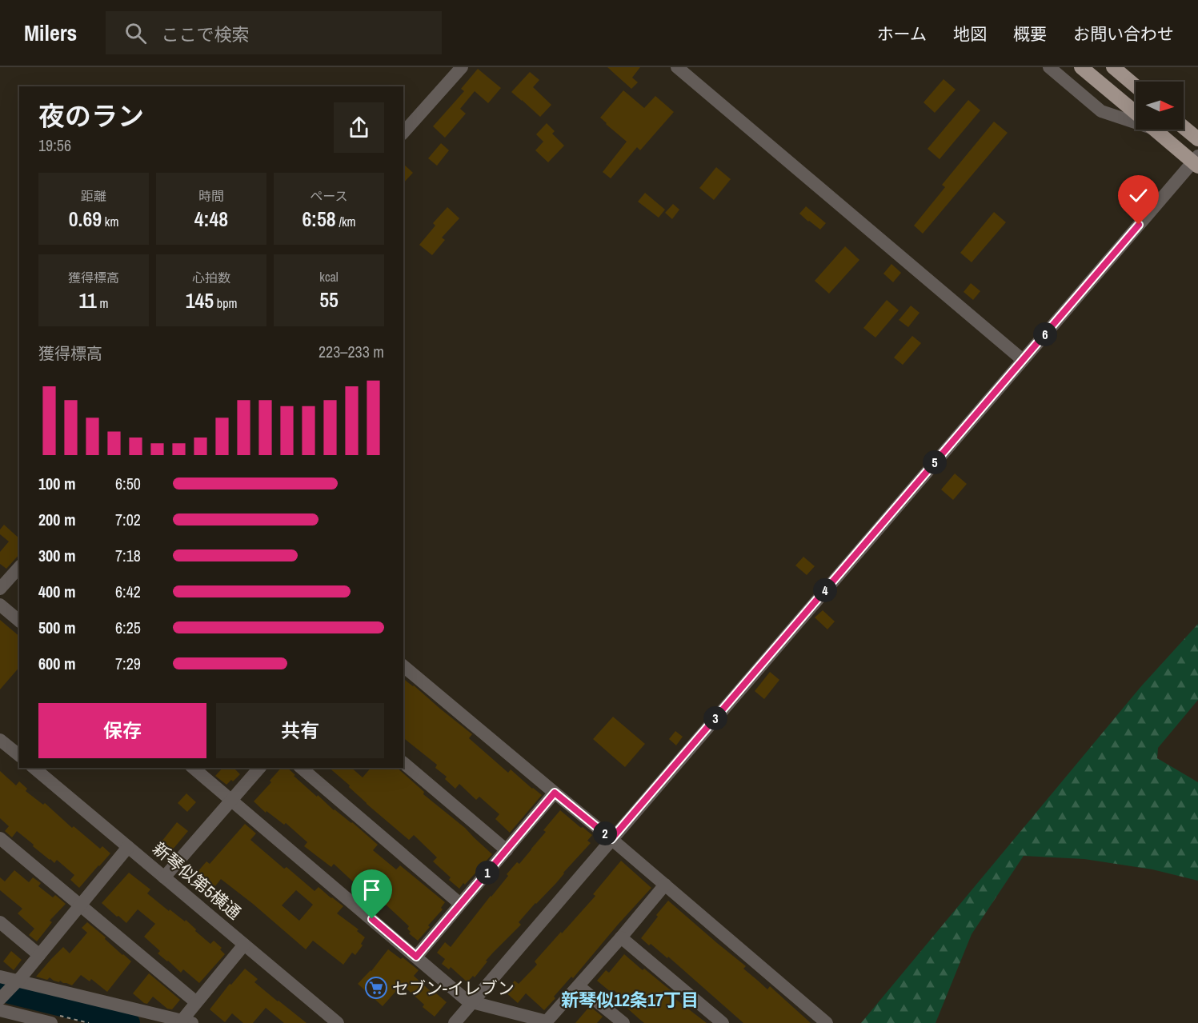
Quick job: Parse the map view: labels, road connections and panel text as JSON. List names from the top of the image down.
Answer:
{
  "streets": {
    "street": ["新琴似第5横通"]
  },
  "districts": ["新琴似12条17丁目"],
  "places": {
    "supermarket": ["セブン-イレブン"]
  },
  "north": "right",
  "page": {
    "header": "Milers",
    "search": "ここで検索",
    "nav": [
      "ホーム",
      "地図",
      "概要",
      "お問い合わせ"
    ],
    "heading": ["夜のラン", "19:56"],
    "stats": [
      ["距離", "0.69 km"],
      ["時間", "4:48"],
      ["ペース", "6:58 /km"],
      ["獲得標高", "11 m"],
      ["心拍数", "145 bpm"],
      ["kcal", "55"]
    ],
    "pins": [
      "6",
      "5",
      "4",
      "3",
      "2",
      "1"
    ],
    "chart": ["獲得標高", "223–233 m"],
    "list": [
      {
        "name": "100 m",
        "note": "6:50"
      },
      {
        "name": "200 m",
        "note": "7:02"
      },
      {
        "name": "300 m",
        "note": "7:18"
      },
      {
        "name": "400 m",
        "note": "6:42"
      },
      {
        "name": "500 m",
        "note": "6:25"
      },
      {
        "name": "600 m",
        "note": "7:29"
      }
    ],
    "buttons": ["保存", "共有"]
  }
}
